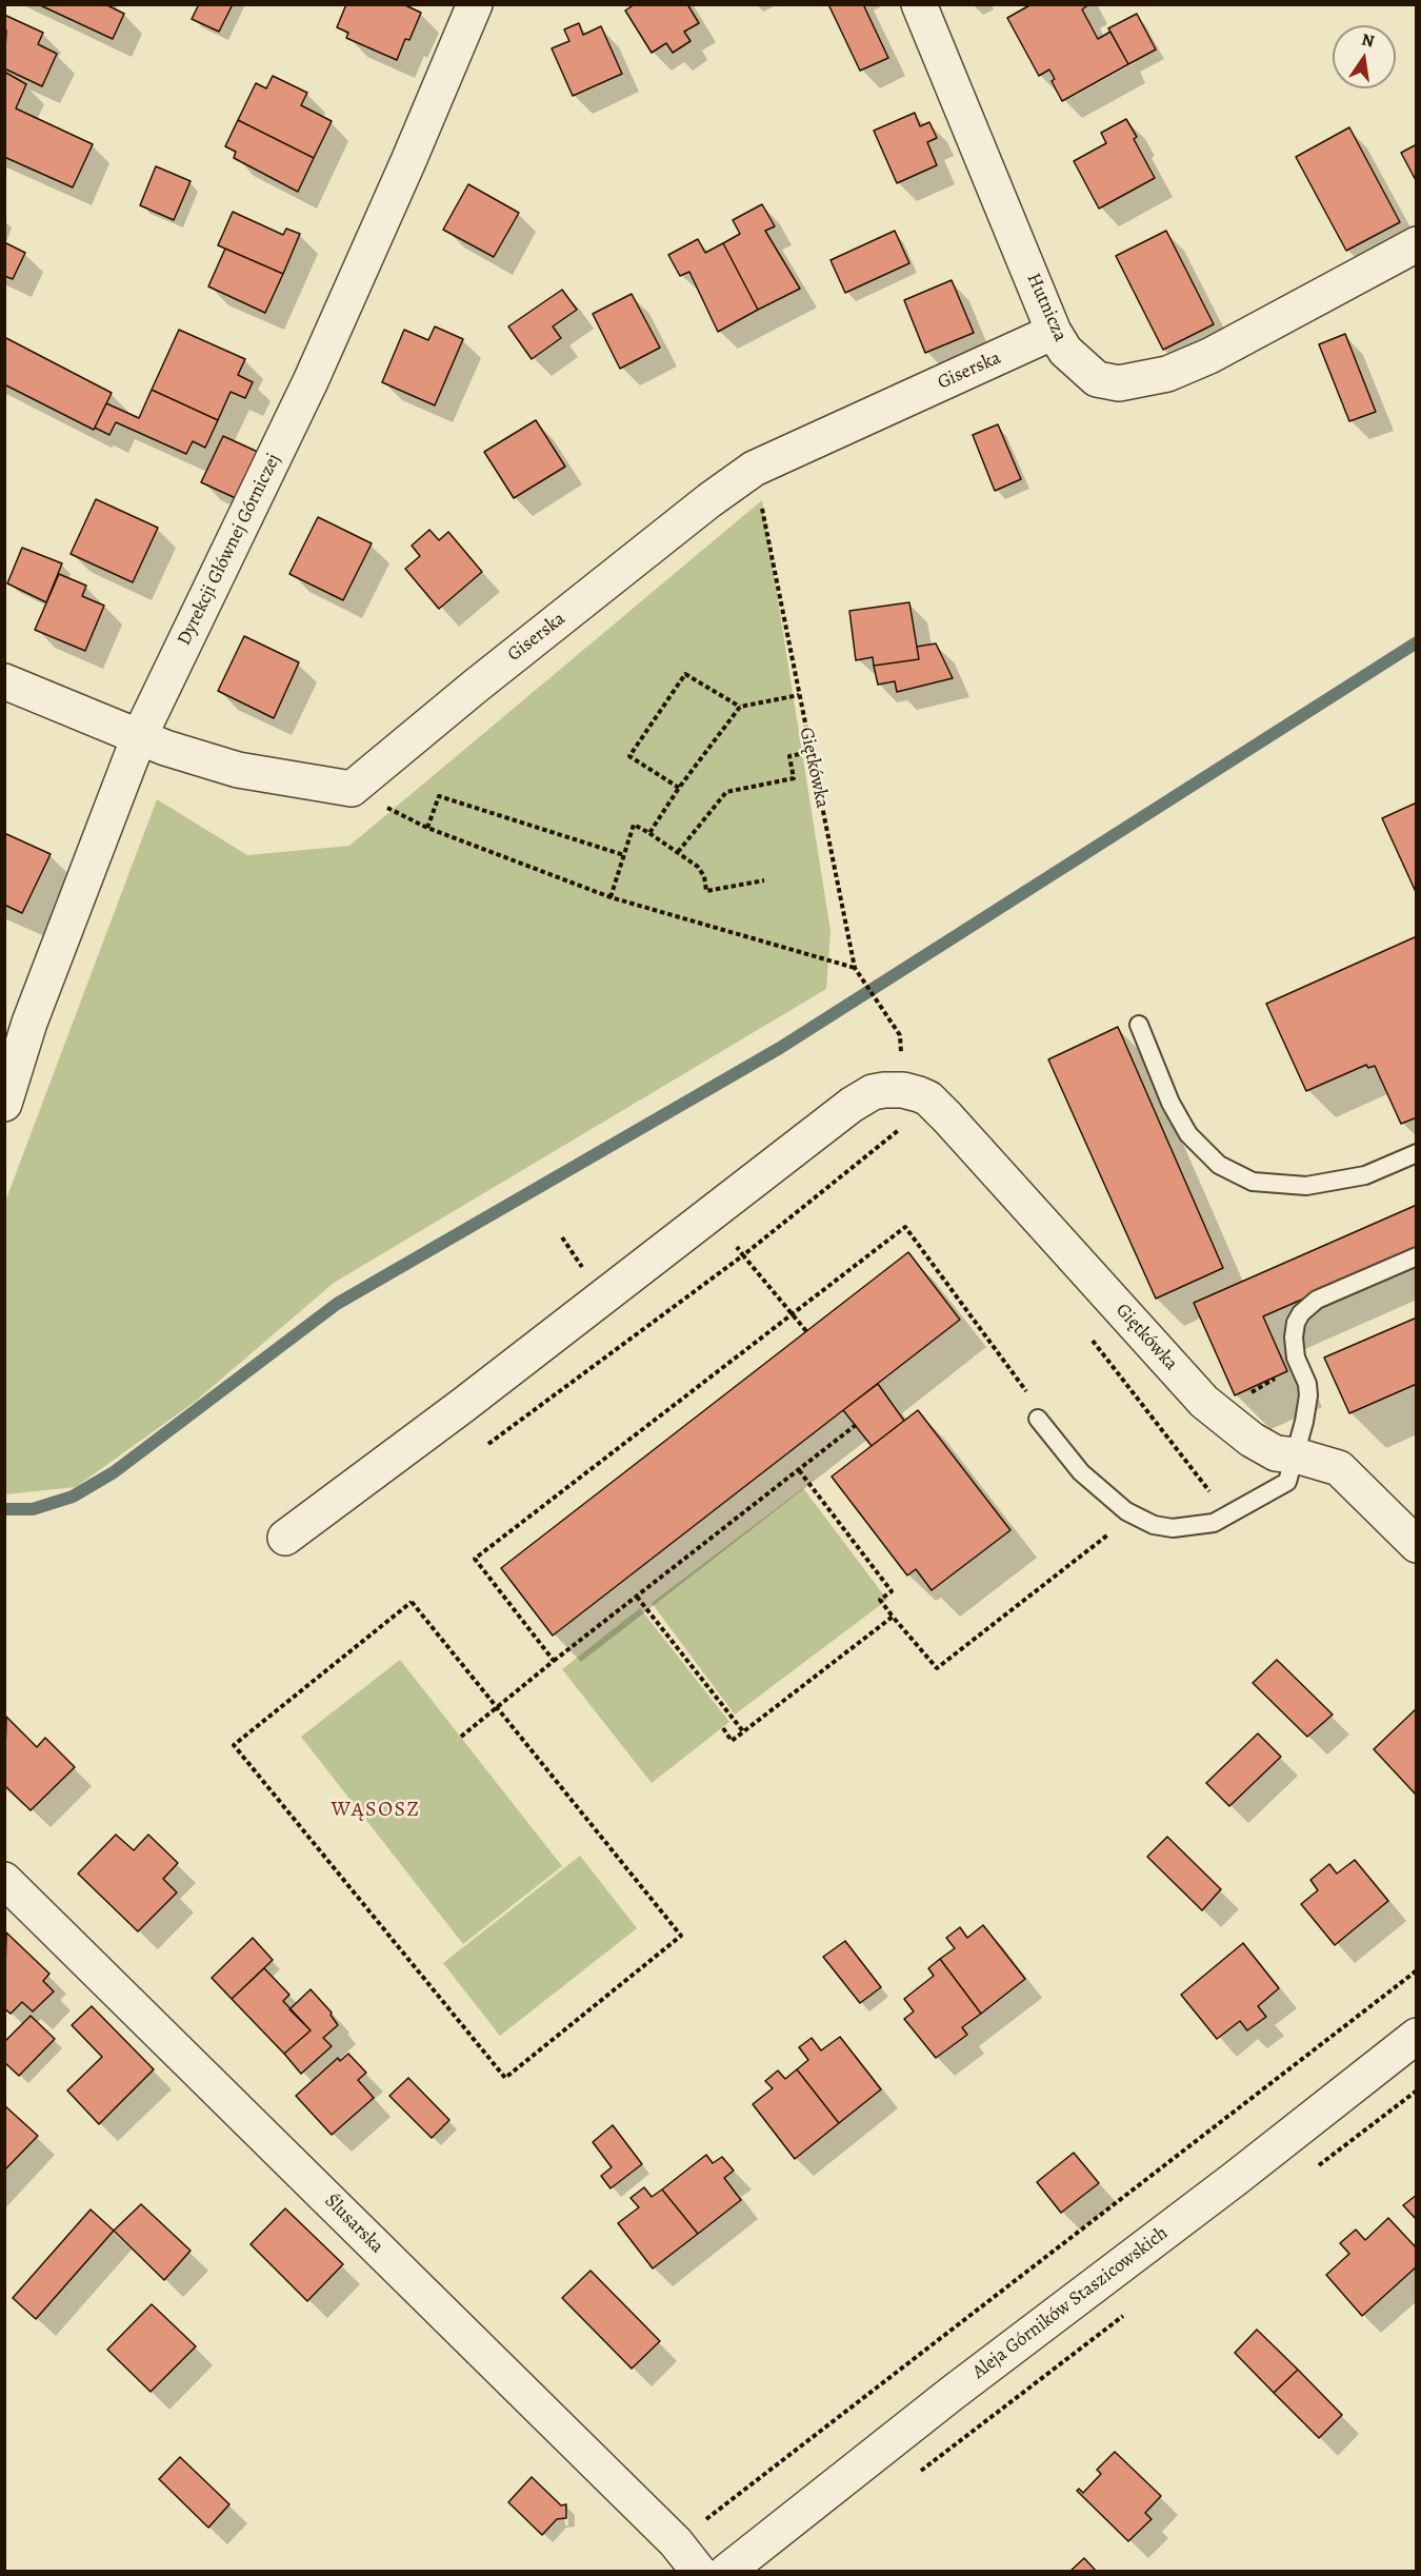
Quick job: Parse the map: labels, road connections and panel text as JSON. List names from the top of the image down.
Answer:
{
  "streets": {
    "street": [
      "Hutnicza",
      "Giserska",
      "Dyrekcji Głównej Górniczej",
      "Giętkówka",
      "Ślusarska",
      "Aleja Górników Staszicowskich"
    ]
  },
  "crossings": [
    ["Hutnicza", "Giserska"],
    ["Giserska", "Giętkówka"]
  ],
  "districts": ["WĄSOSZ"],
  "north": "top"
}
